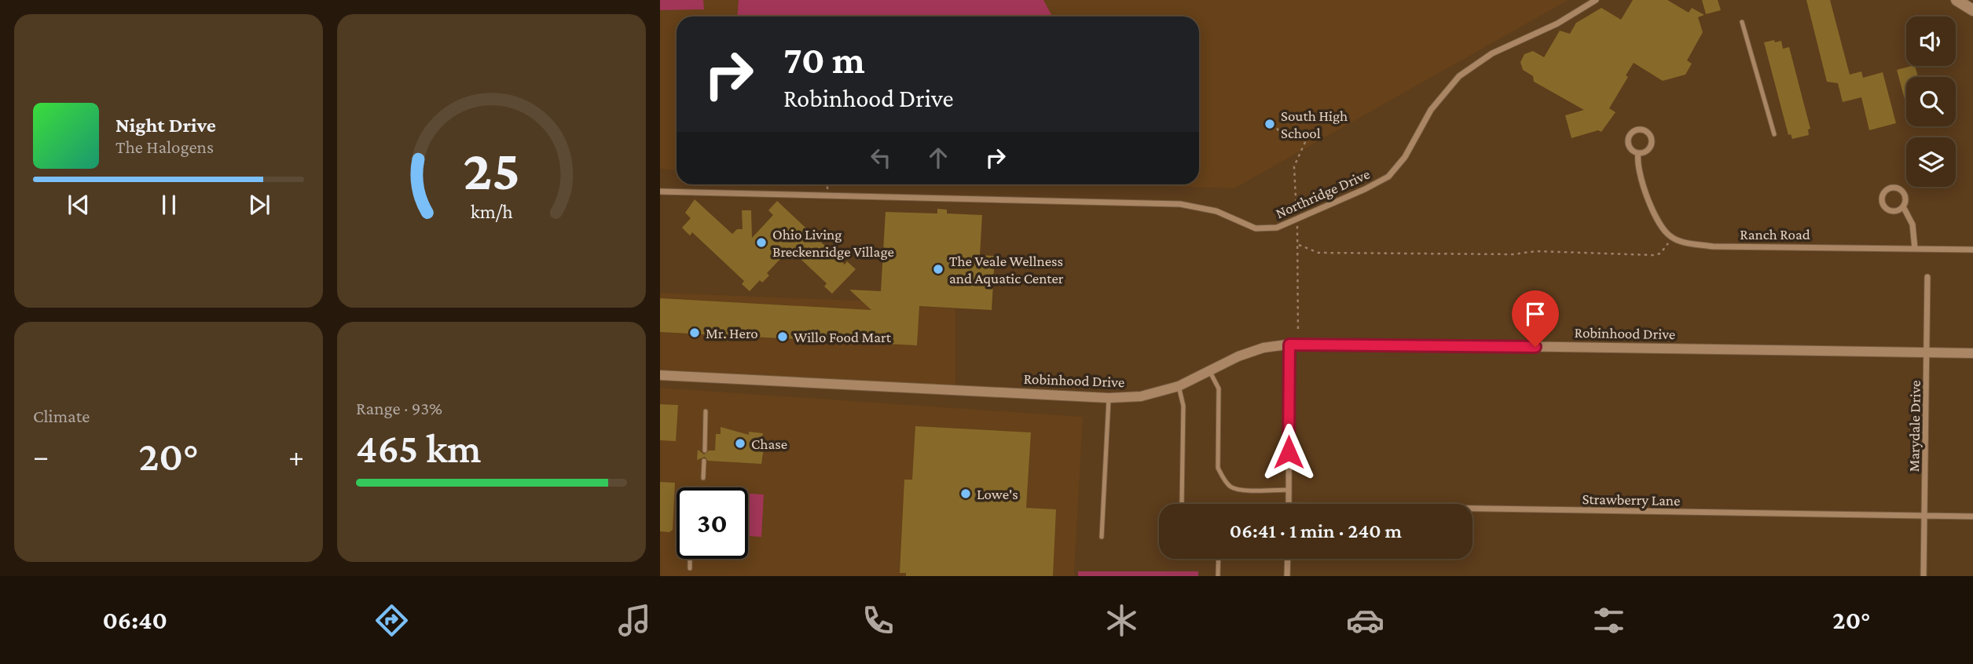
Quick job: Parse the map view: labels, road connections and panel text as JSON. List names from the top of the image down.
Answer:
{
  "streets": {
    "street": [
      "Northridge Drive",
      "Ranch Road",
      "Robinhood Drive",
      "Marydale Drive",
      "Strawberry Lane"
    ]
  },
  "crossings": [
    ["Robinhood Drive", "Marydale Drive"],
    ["Marydale Drive", "Strawberry Lane"]
  ],
  "places": [
    "South High School",
    "Ohio Living Breckenridge Village",
    "The Veale Wellness and Aquatic Center",
    "Mr. Hero",
    "Willo Food Mart",
    "Chase",
    "Lowe's"
  ],
  "page": {
    "turn": ["70 m", "Robinhood Drive"],
    "song": ["Night Drive", "The Halogens"],
    "tile": [
      "Climate",
      ["Range · 93%", "465 km"]
    ],
    "heat": ["−", "20°", "+"],
    "limit": "30",
    "trip": "06:41 · 1 min · 240 m",
    "tabs": ["06:40", "20°"],
    "gauge": ["25", "km/h"]
  }
}
